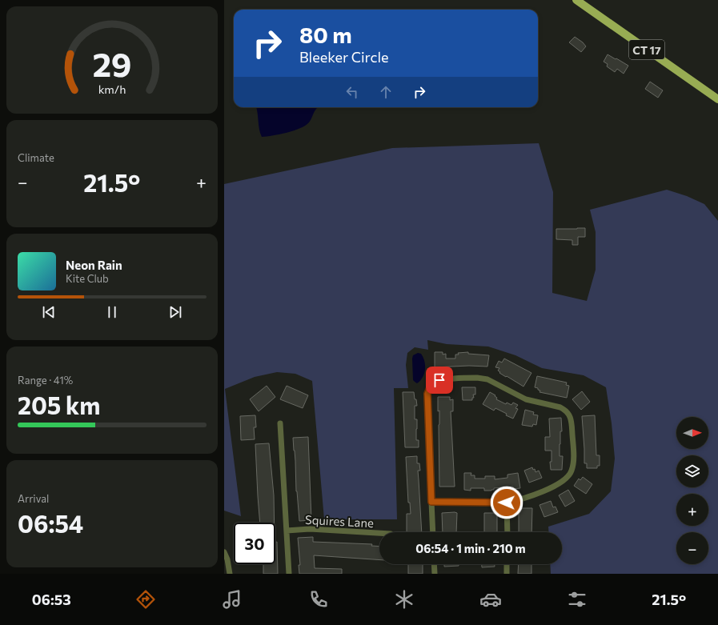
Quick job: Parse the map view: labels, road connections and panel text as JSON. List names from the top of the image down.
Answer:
{
  "streets": {
    "main road": ["CT 17"],
    "street": ["Squires Lane"]
  },
  "north": "right",
  "page": {
    "turn": ["80 m", "Bleeker Circle"],
    "tile": [
      "Climate",
      ["Range · 41%", "205 km"],
      ["Arrival", "06:54"]
    ],
    "heat": ["−", "21.5°", "+"],
    "song": ["Neon Rain", "Kite Club"],
    "map_buttons": ["+", "−"],
    "limit": "30",
    "trip": "06:54 · 1 min · 210 m",
    "tabs": ["06:53", "21.5°"],
    "gauge": ["29", "km/h"]
  }
}
